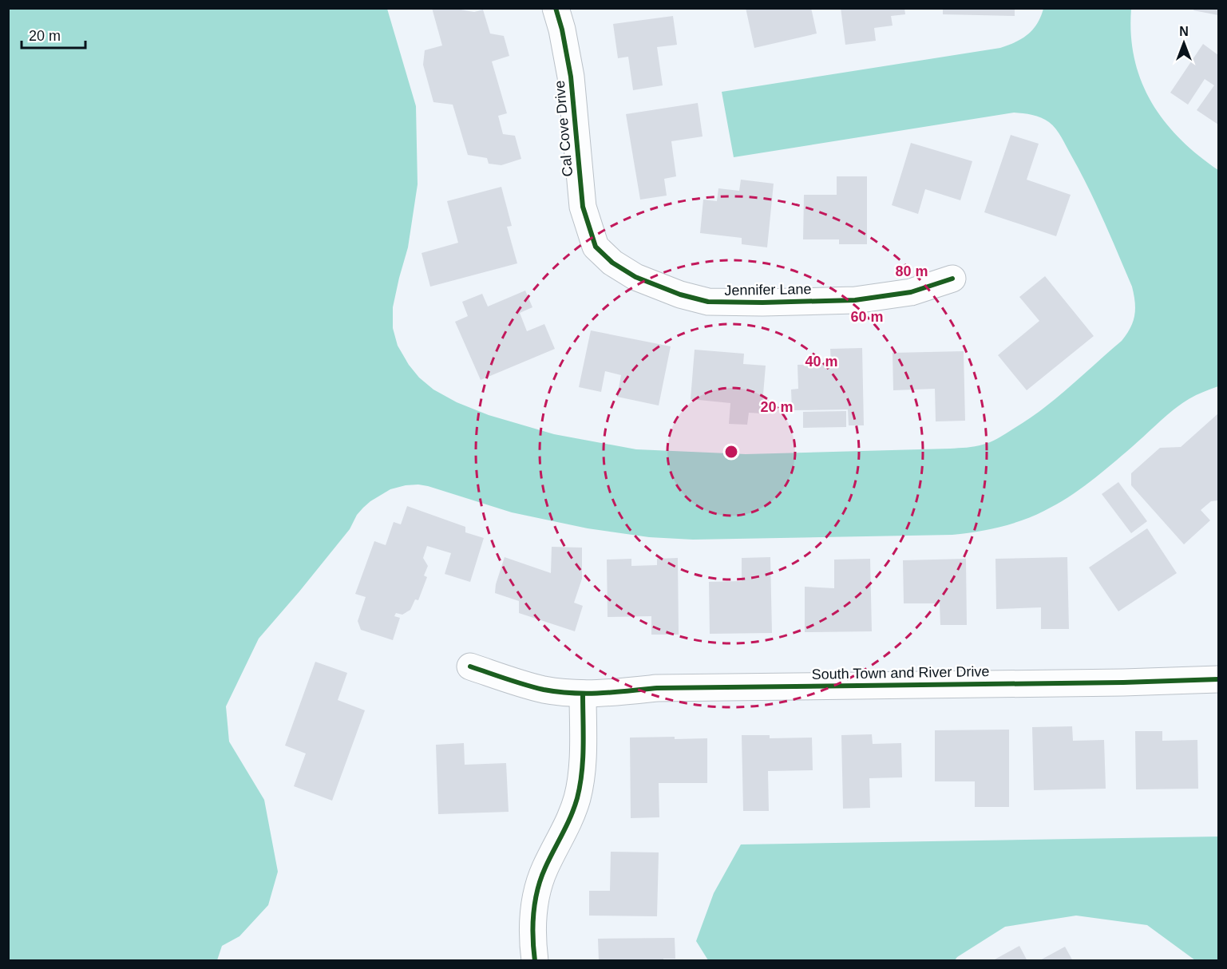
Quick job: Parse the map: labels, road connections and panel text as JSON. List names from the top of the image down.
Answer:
{
  "streets": {
    "street": ["Cal Cove Drive", "Jennifer Lane", "South Town and River Drive"]
  },
  "crossings": [
    ["Cal Cove Drive", "Jennifer Lane"]
  ],
  "scale_bar": "20 m",
  "north": "top",
  "rings": [
    "80 m",
    "60 m",
    "40 m",
    "20 m"
  ]
}
